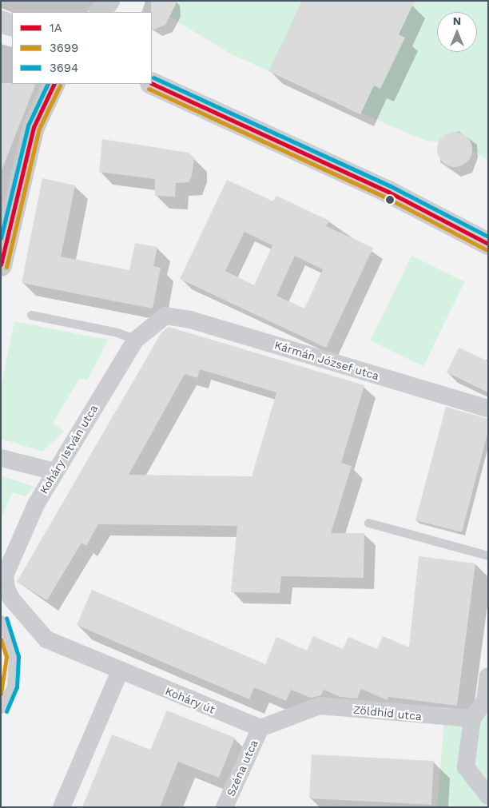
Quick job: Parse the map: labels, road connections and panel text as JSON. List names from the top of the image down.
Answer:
{
  "streets": {
    "street": [
      "Kármán József utca",
      "Koháry István utca",
      "Koháry út",
      "Zöldhíd utca",
      "Széna utca"
    ]
  },
  "crossings": [
    ["Kármán József utca", "Koháry István utca"],
    ["Koháry István utca", "Koháry út"],
    ["Koháry út", "Zöldhíd utca"],
    ["Koháry út", "Széna utca"],
    ["Zöldhíd utca", "Széna utca"]
  ],
  "lines": ["transit line 3694", "transit line 1A", "transit line 3699"],
  "legend": ["1A", "3699", "3694"],
  "north": "top"
}
